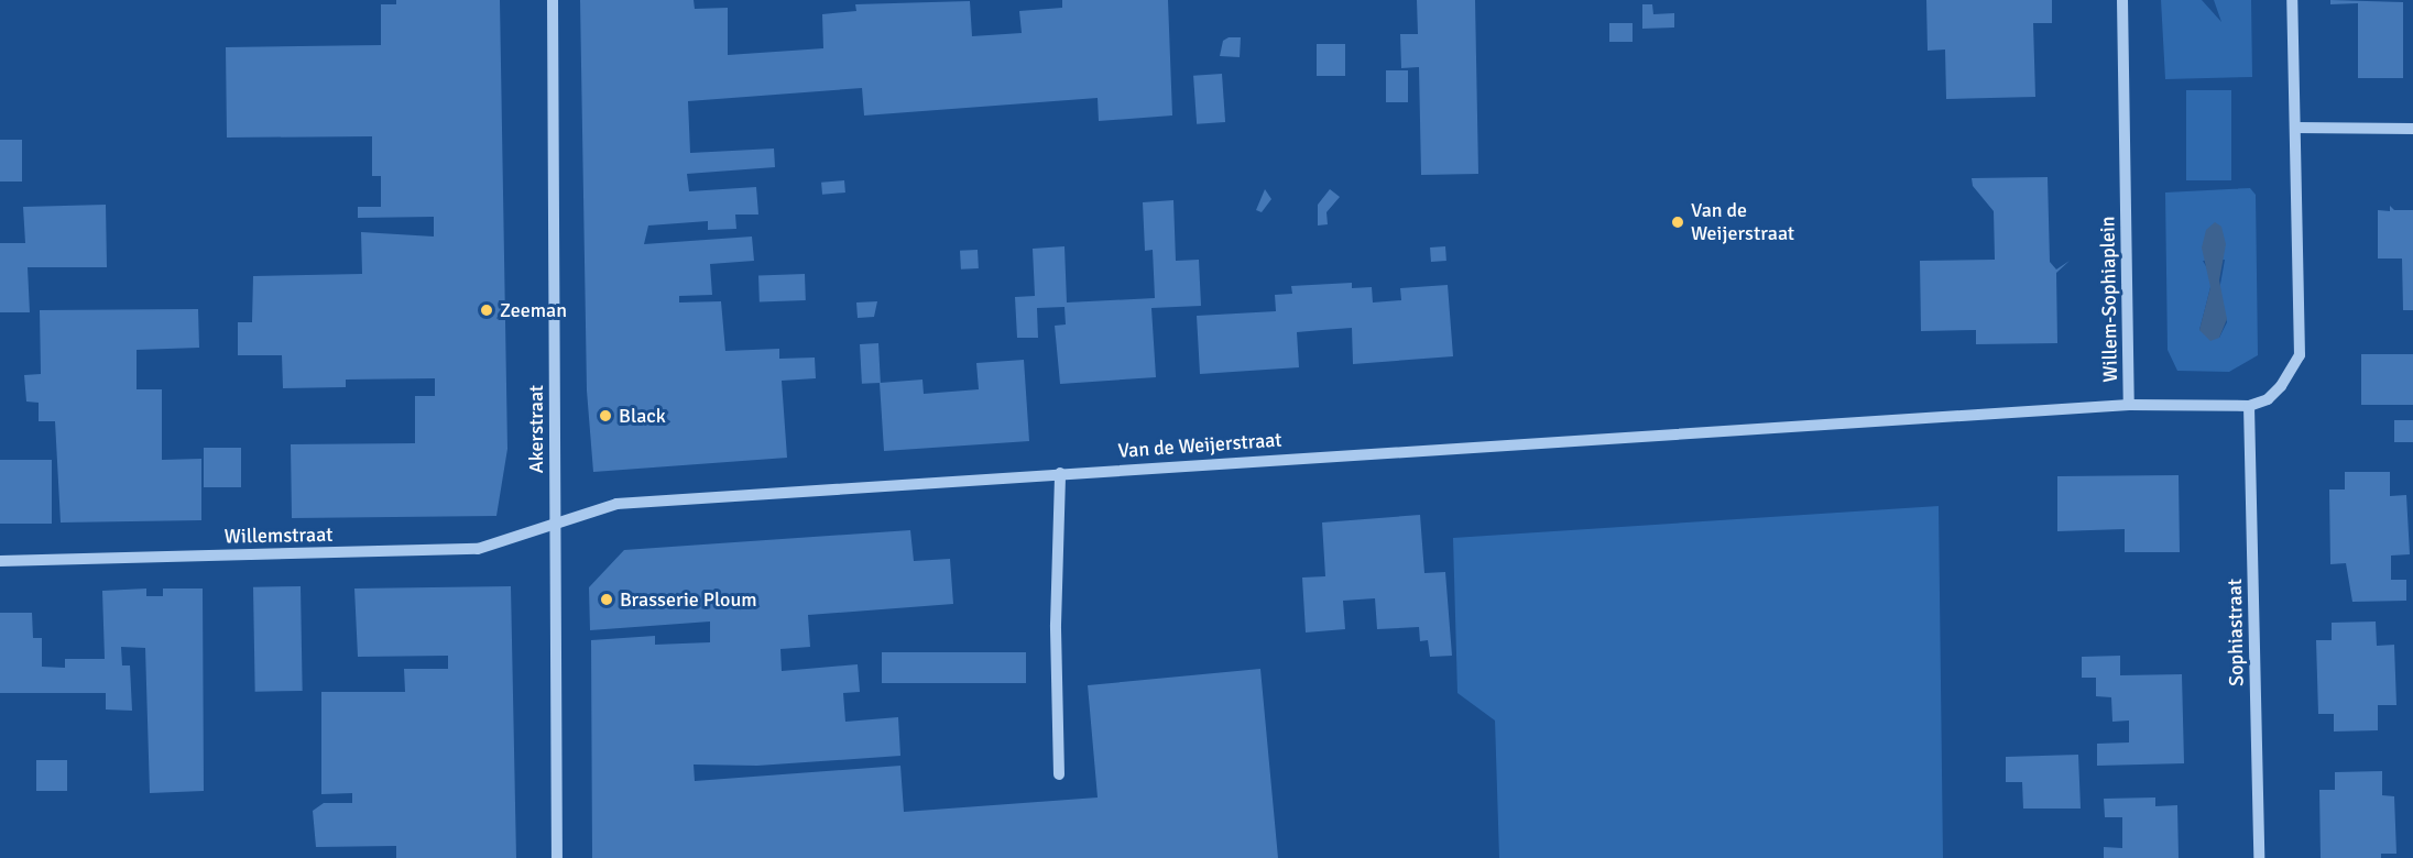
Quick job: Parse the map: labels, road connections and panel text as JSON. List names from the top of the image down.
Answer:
{
  "streets": {
    "street": [
      "Willem-Sophiaplein",
      "Akerstraat",
      "Van de Weijerstraat",
      "Willemstraat",
      "Sophiastraat"
    ]
  },
  "crossings": [
    ["Willem-Sophiaplein", "Van de Weijerstraat"],
    ["Willem-Sophiaplein", "Sophiastraat"],
    ["Akerstraat", "Van de Weijerstraat"],
    ["Akerstraat", "Willemstraat"],
    ["Van de Weijerstraat", "Willemstraat"]
  ],
  "places": [
    "Van de Weijerstraat",
    "Zeeman",
    "Black",
    "Brasserie Ploum"
  ]
}
